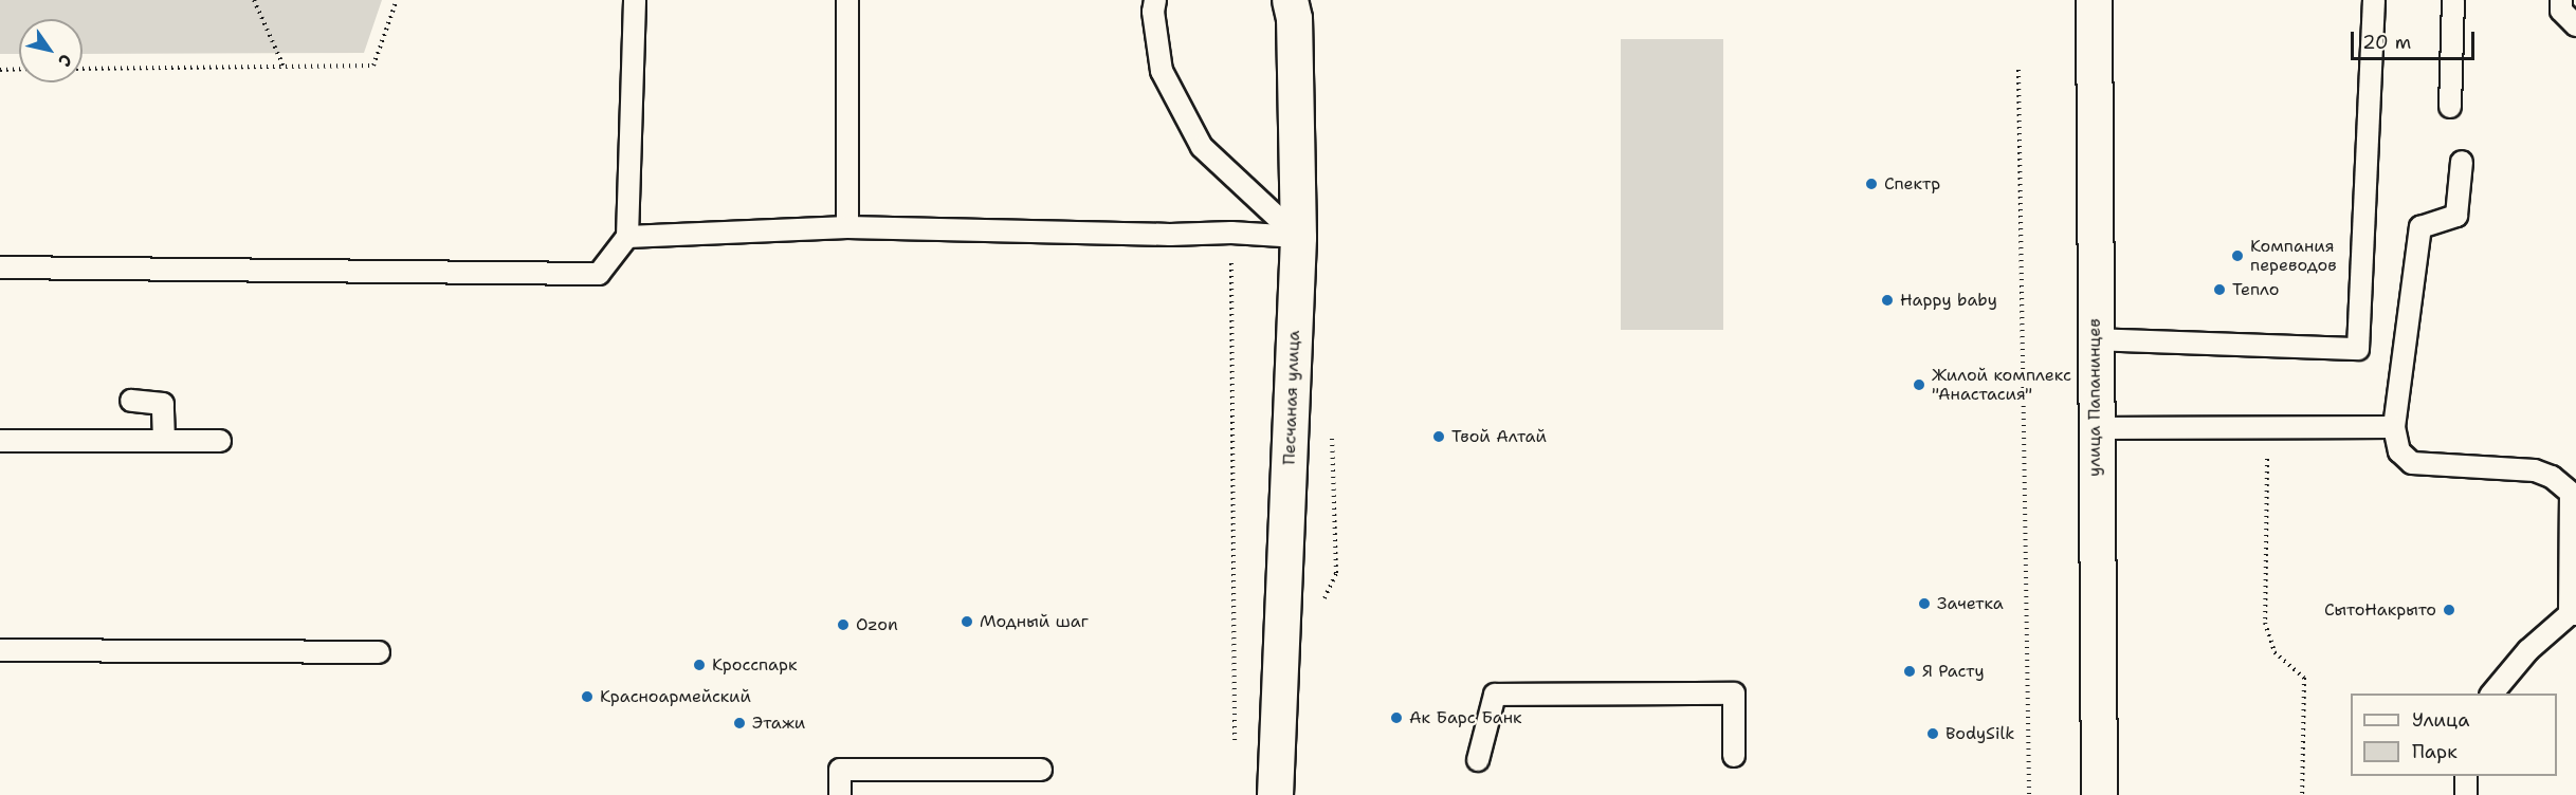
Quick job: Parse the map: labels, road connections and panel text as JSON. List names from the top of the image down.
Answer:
{
  "streets": {
    "street": ["Песчаная улица", "улица Папанинцев"]
  },
  "places": [
    "Спектр",
    "Компания переводов",
    "Тепло",
    "Happy baby",
    "Жилой комплекс \"Анастасия\"",
    "Твой Алтай",
    "Зачетка",
    "СытоНакрыто",
    "Модный шаг",
    "Ozon",
    "Кросспарк",
    "Я Расту",
    "Красноармейский",
    "Ак Барс Банк",
    "Этажи",
    "BodySilk"
  ],
  "legend": ["Улица", "Парк"],
  "scale_bar": "20 m",
  "north": "bottom right"
}
